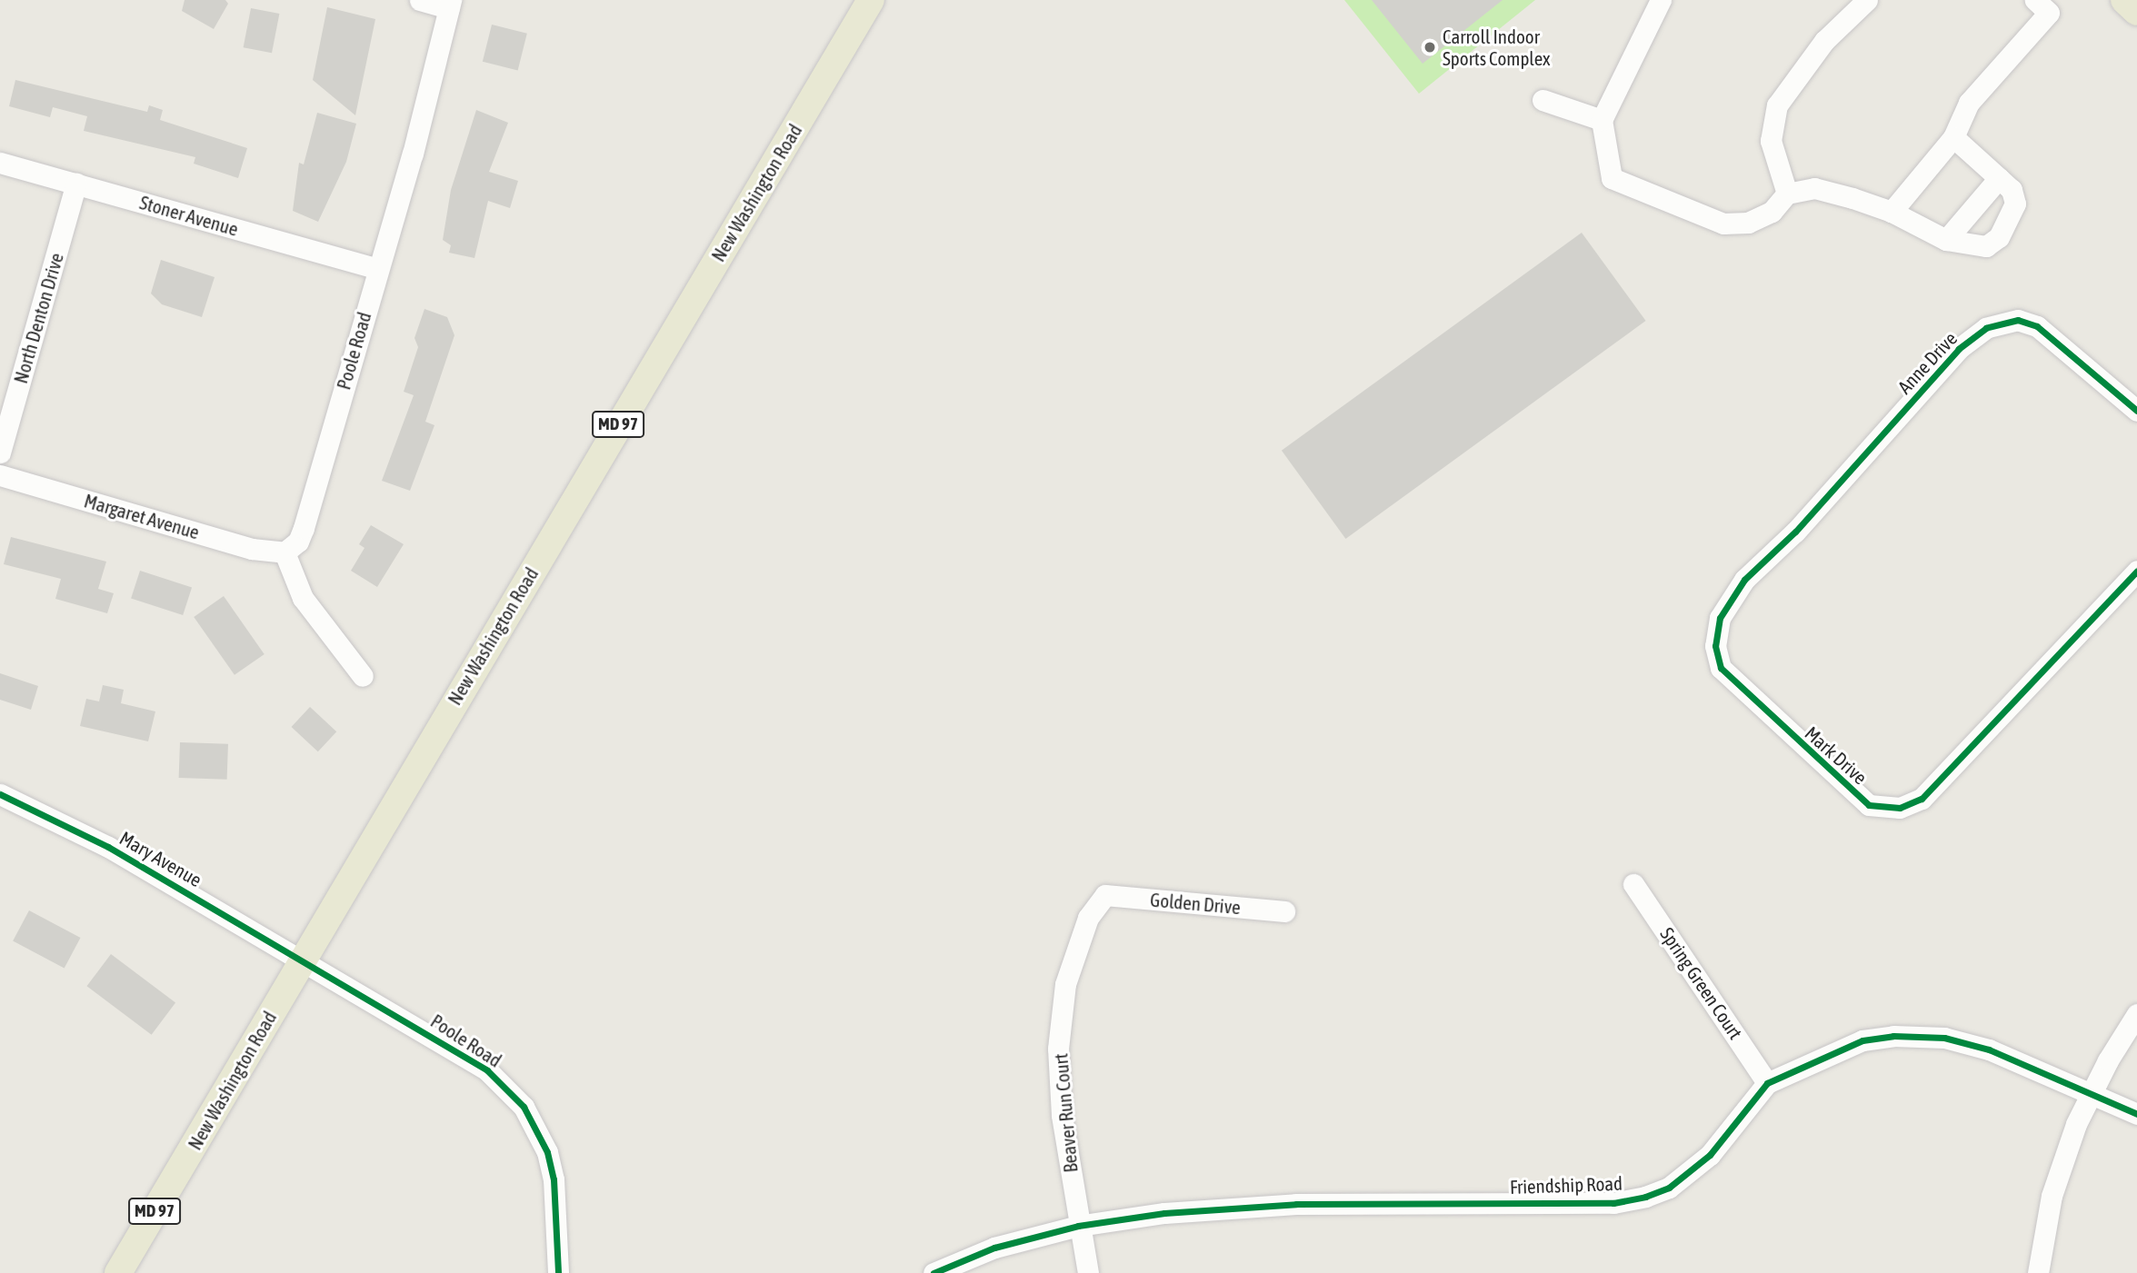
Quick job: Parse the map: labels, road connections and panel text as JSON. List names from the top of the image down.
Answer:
{
  "streets": {
    "main road": ["New Washington Road", "MD 97"],
    "street": [
      "Stoner Avenue",
      "North Denton Drive",
      "Poole Road",
      "Anne Drive",
      "Margaret Avenue",
      "Mark Drive",
      "Mary Avenue",
      "Golden Drive",
      "Spring Green Court",
      "Beaver Run Court",
      "Friendship Road"
    ]
  },
  "crossings": [
    ["New Washington Road", "Poole Road"],
    ["New Washington Road", "Mary Avenue"],
    ["Stoner Avenue", "North Denton Drive"],
    ["Stoner Avenue", "Poole Road"],
    ["Poole Road", "Margaret Avenue"],
    ["Poole Road", "Mary Avenue"],
    ["Anne Drive", "Mark Drive"],
    ["Golden Drive", "Beaver Run Court"],
    ["Spring Green Court", "Friendship Road"],
    ["Beaver Run Court", "Friendship Road"]
  ],
  "places": ["Carroll Indoor Sports Complex"]
}
